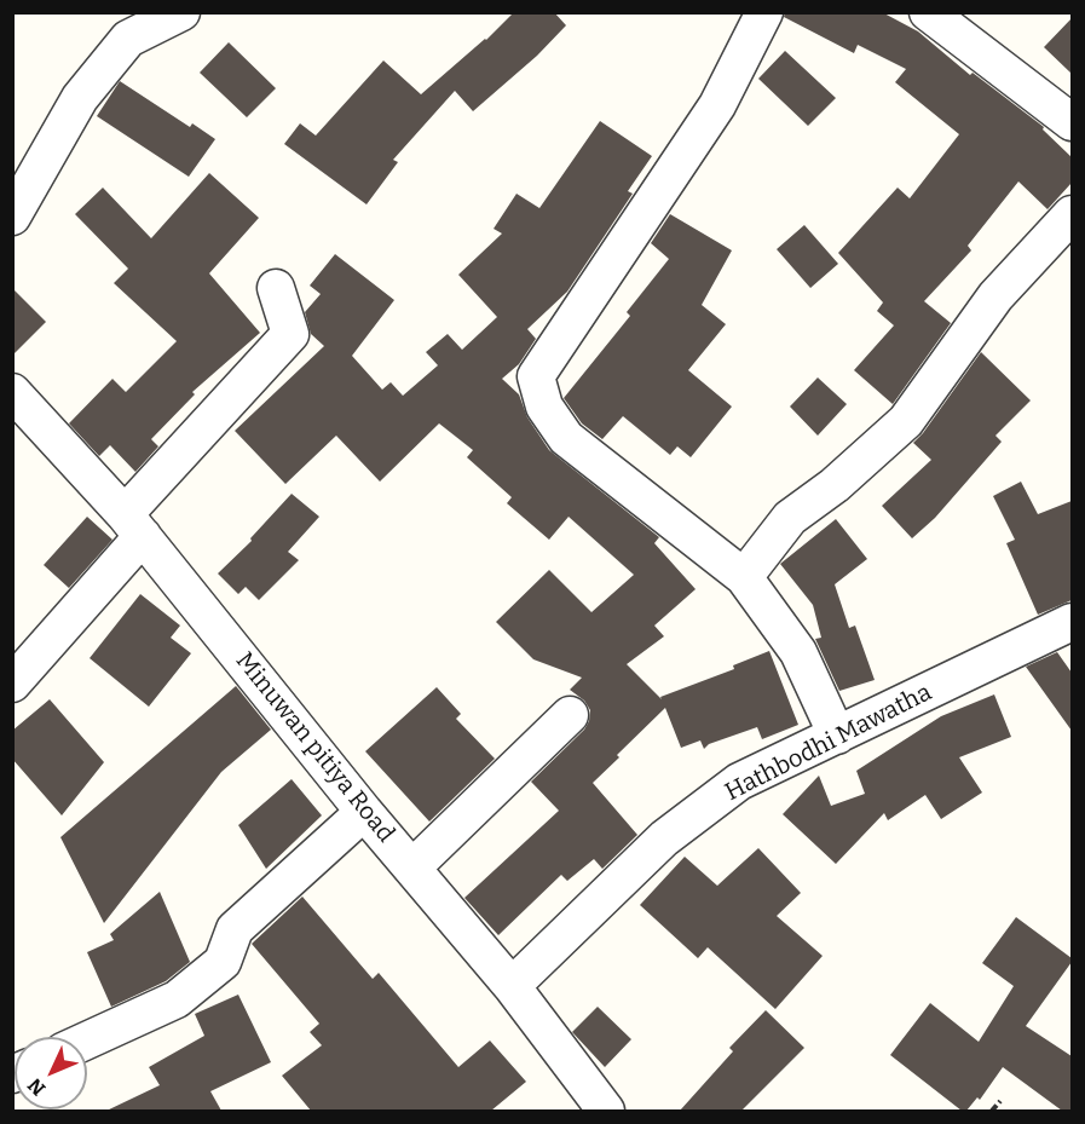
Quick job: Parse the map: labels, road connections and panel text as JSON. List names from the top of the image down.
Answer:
{
  "streets": {
    "street": ["Hathbodhi Mawatha", "Minuwan pitiya Road"]
  },
  "crossings": [
    ["Hathbodhi Mawatha", "Minuwan pitiya Road"]
  ],
  "north": "bottom left"
}
